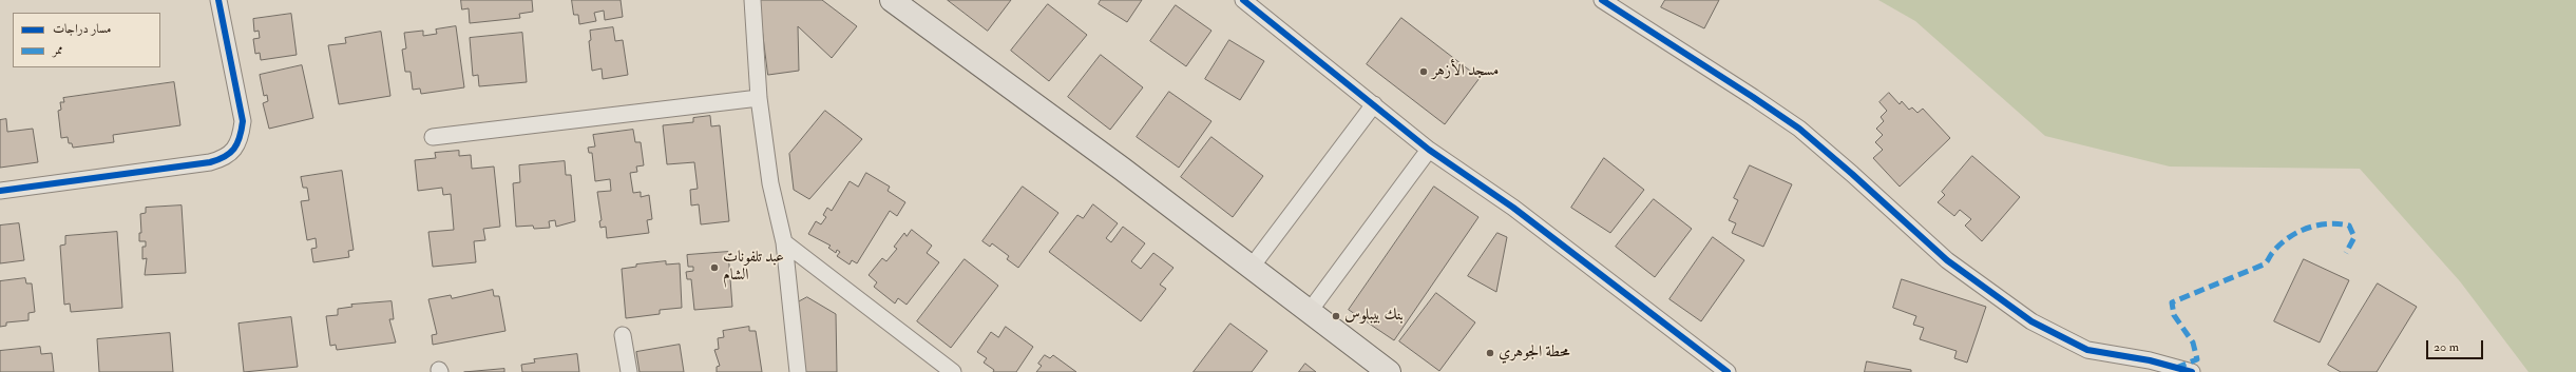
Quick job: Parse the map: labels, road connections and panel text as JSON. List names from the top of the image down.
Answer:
{
  "places": [
    "مسجد الأزهر",
    "عبد تلفونات الشام",
    "بنك بيبلوس",
    "محطة الجوهري"
  ],
  "legend": ["مسار دراجات", "ممر"],
  "scale_bar": "20 m"
}
